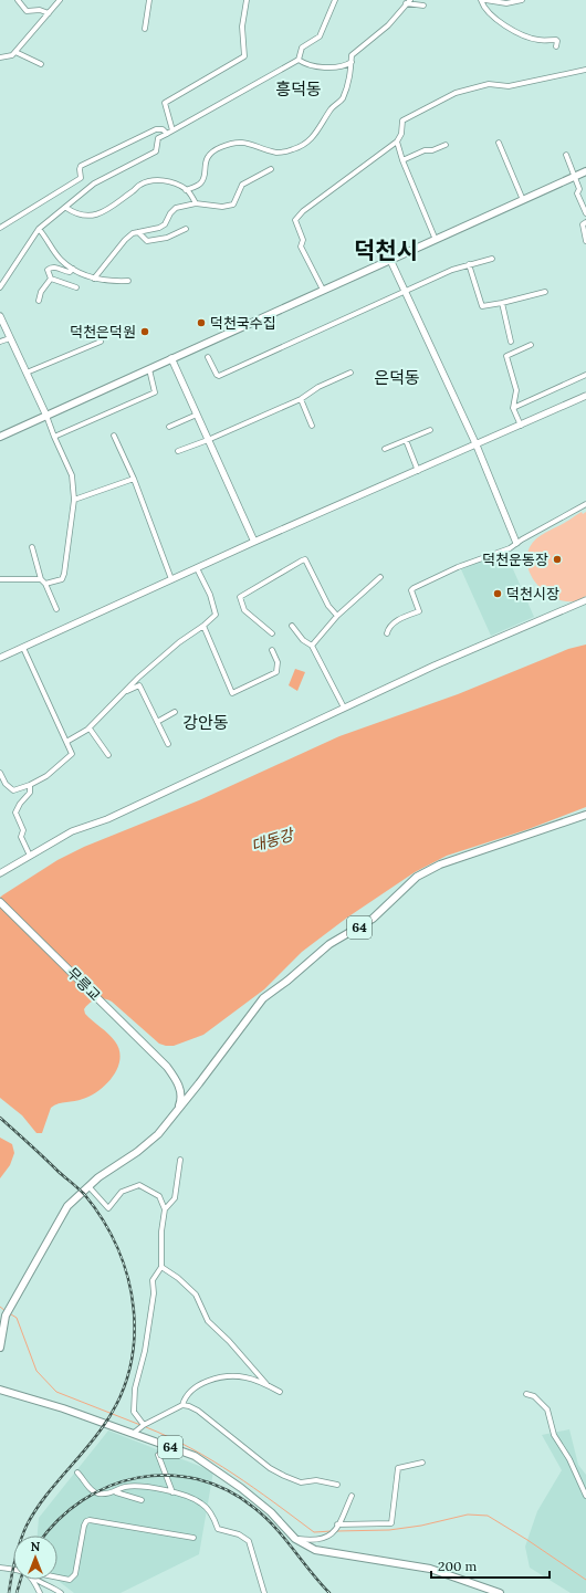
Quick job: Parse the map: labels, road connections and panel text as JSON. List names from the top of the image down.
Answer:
{
  "streets": {
    "main road": ["64", "무릉교"]
  },
  "crossings": [
    ["64", "무릉교"]
  ],
  "districts": [
    "흥덕동",
    "덕천시",
    "은덕동",
    "강안동"
  ],
  "water": ["대동강"],
  "places": [
    "덕천국수집",
    "덕천은덕원",
    "덕천운동장",
    "덕천시장"
  ],
  "scale_bar": "200 m",
  "north": "top"
}
